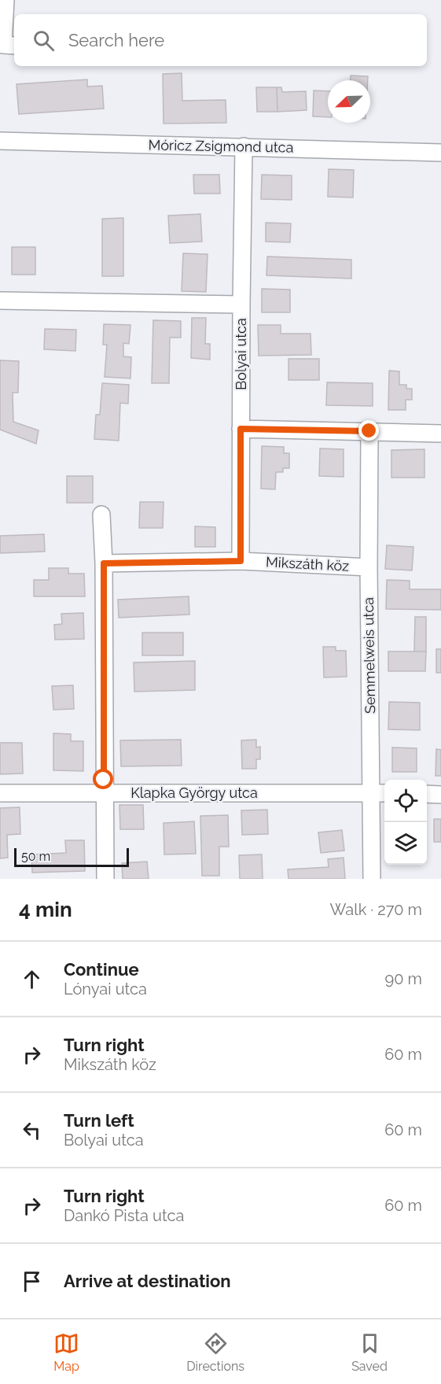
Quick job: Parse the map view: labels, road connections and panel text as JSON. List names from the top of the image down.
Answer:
{
  "streets": {
    "street": [
      "Móricz Zsigmond utca",
      "Bolyai utca",
      "Mikszáth köz",
      "Semmelweis utca",
      "Klapka György utca"
    ]
  },
  "crossings": [
    ["Móricz Zsigmond utca", "Bolyai utca"],
    ["Bolyai utca", "Mikszáth köz"],
    ["Mikszáth köz", "Semmelweis utca"],
    ["Semmelweis utca", "Klapka György utca"]
  ],
  "scale_bar": "50 m",
  "north": "bottom left",
  "page": {
    "search": "Search here",
    "scale": "50 m",
    "heading": ["4 min", "Walk · 270 m"],
    "list": [
      ["Continue", "Lónyai utca", "90 m"],
      ["Turn right", "Mikszáth köz", "60 m"],
      ["Turn left", "Bolyai utca", "60 m"],
      ["Turn right", "Dankó Pista utca", "60 m"],
      "Arrive at destination"
    ],
    "nav": ["Map", "Directions", "Saved"]
  }
}
